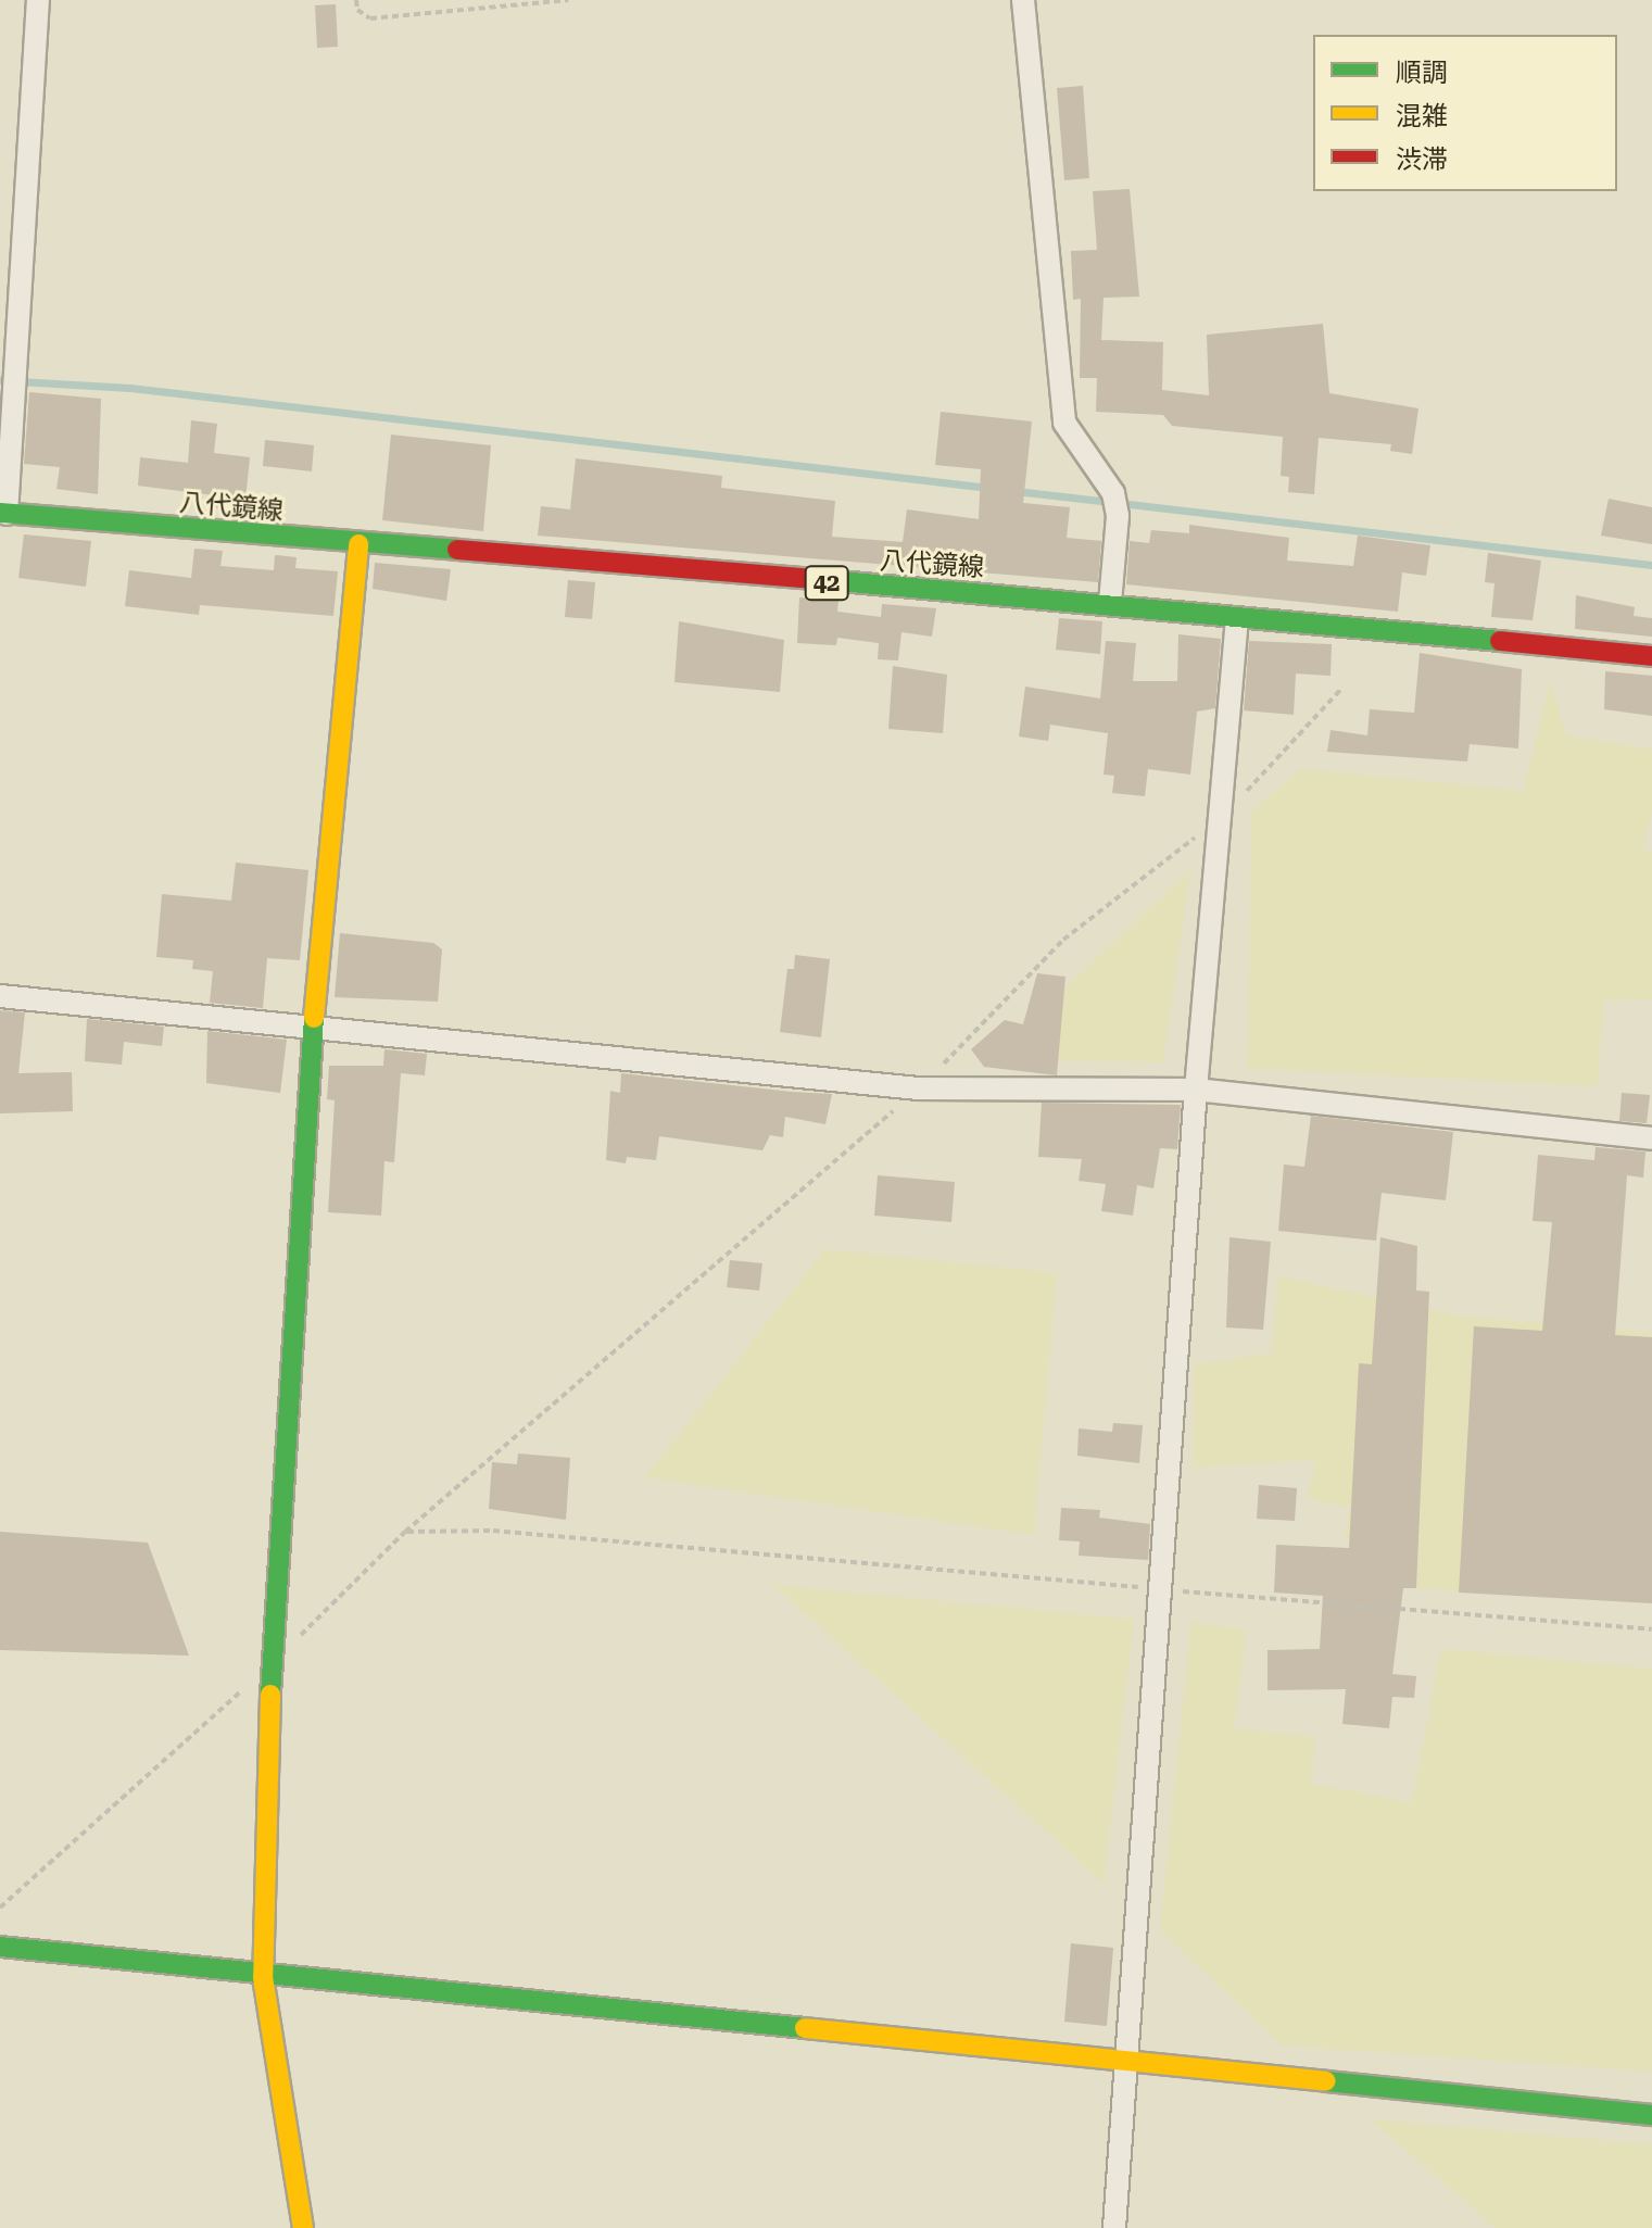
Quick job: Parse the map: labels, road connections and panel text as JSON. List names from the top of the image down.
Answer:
{
  "streets": {
    "street": ["八代鏡線", "42"]
  },
  "legend": ["順調", "混雑", "渋滞"]
}
